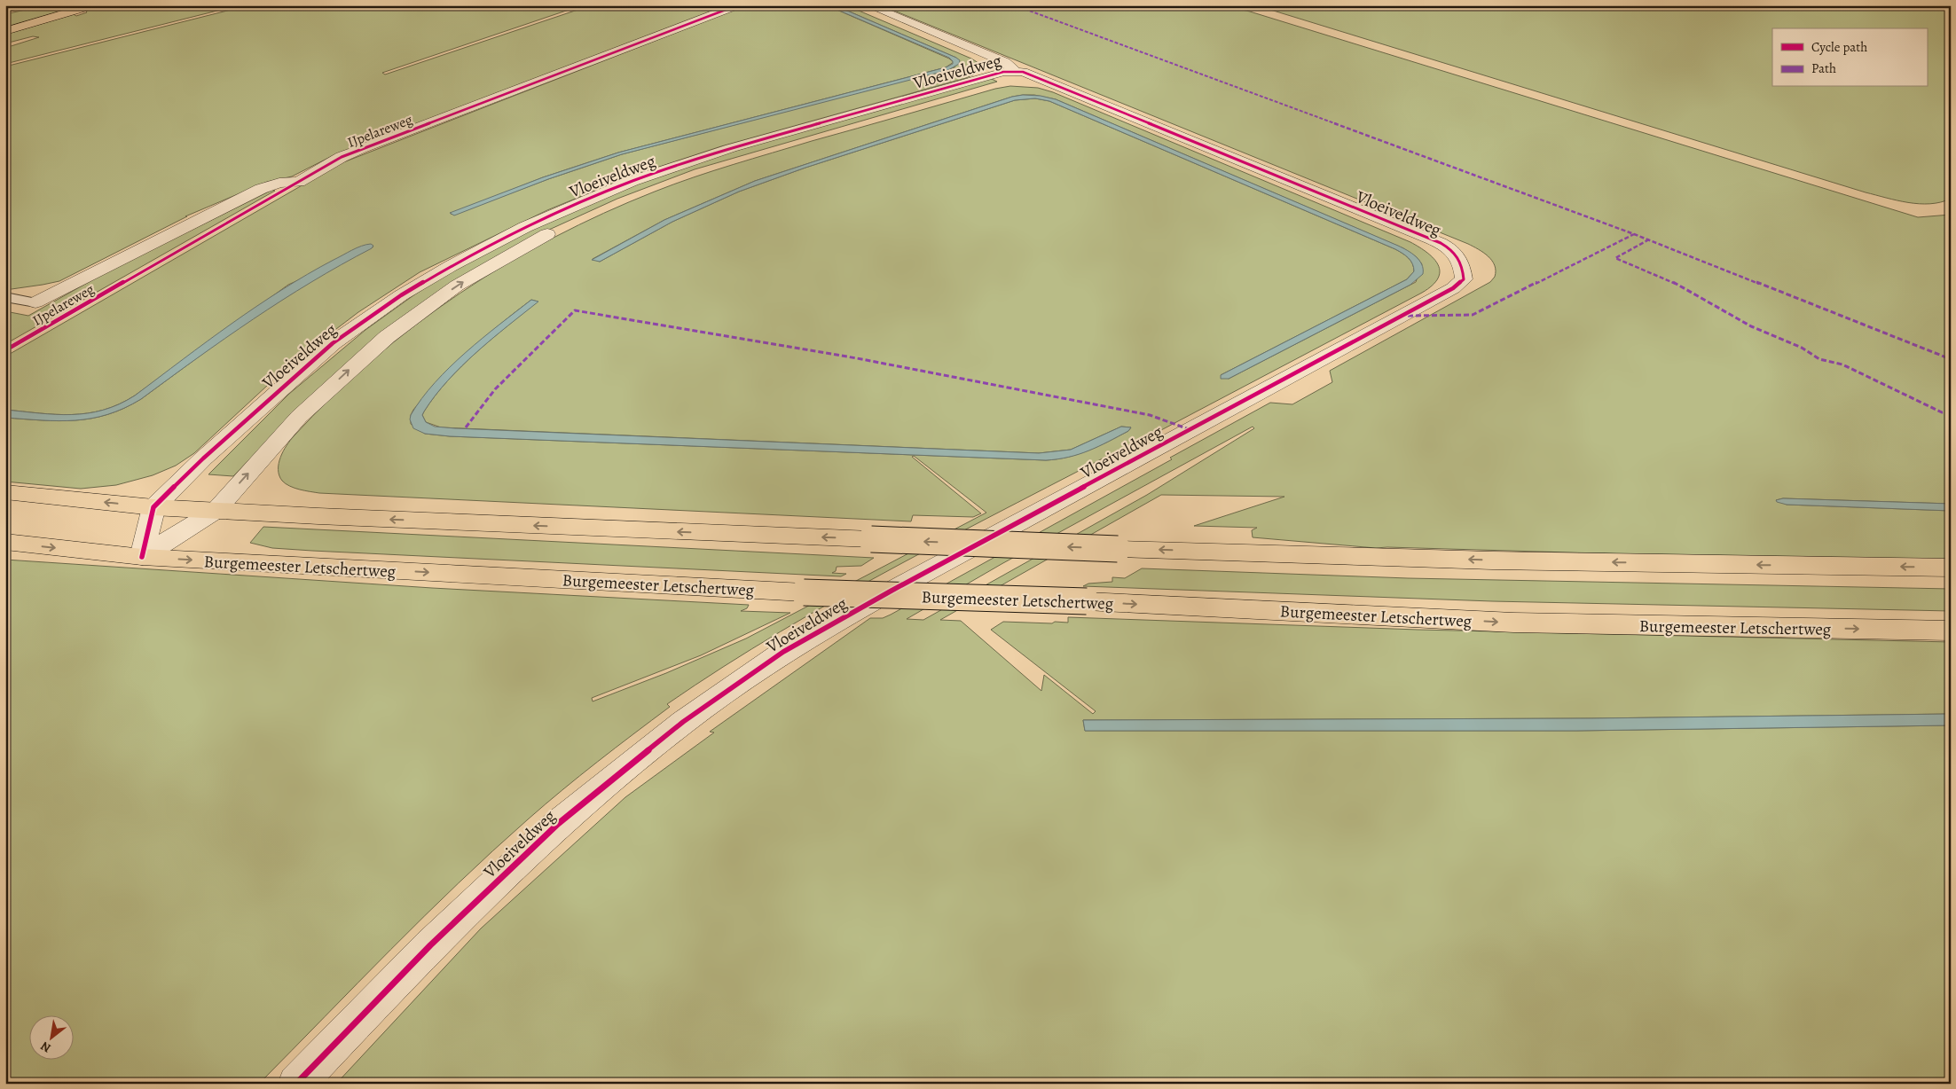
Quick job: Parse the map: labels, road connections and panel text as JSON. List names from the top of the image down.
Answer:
{
  "streets": {
    "main road": ["Burgemeester Letschertweg"],
    "street": ["Vloeiveldweg", "IJpelareweg"]
  },
  "crossings": [
    ["Vloeiveldweg", "Burgemeester Letschertweg"]
  ],
  "legend": ["Cycle path", "Path"],
  "north": "bottom left"
}
